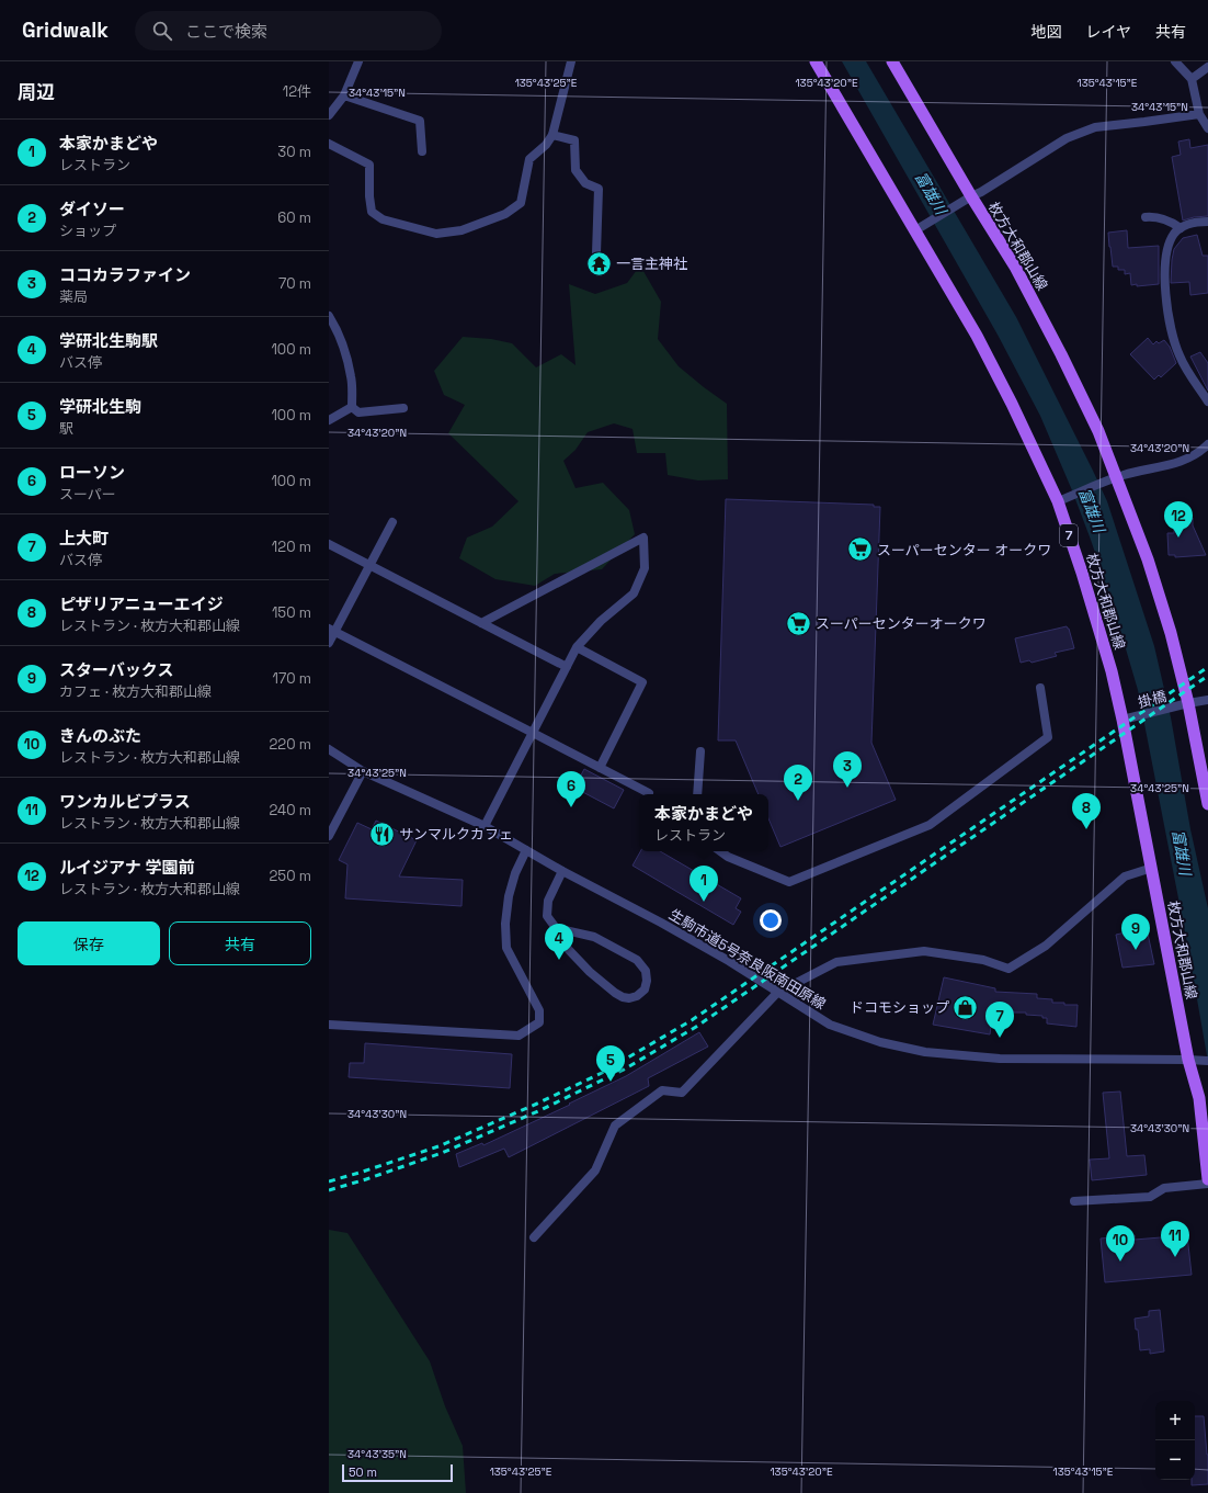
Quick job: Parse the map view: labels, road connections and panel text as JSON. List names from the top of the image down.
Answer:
{
  "streets": {
    "main road": ["枚方大和郡山線", "7"],
    "street": ["掛橋", "生駒市道5号奈良阪南田原線"]
  },
  "crossings": [
    ["枚方大和郡山線", "掛橋"],
    ["枚方大和郡山線", "生駒市道5号奈良阪南田原線"]
  ],
  "water": ["富雄川"],
  "places": {
    "temple": ["一言主神社"],
    "supermarket": ["スーパーセンター オークワ", "スーパーセンターオークワ"],
    "restaurant": ["サンマルクカフェ"],
    "shop": ["ドコモショップ"]
  },
  "scale_bar": "50 m",
  "page": {
    "header": "Gridwalk",
    "search": "ここで検索",
    "nav": ["地図", "レイヤ", "共有"],
    "heading": ["周辺", "12件"],
    "list": [
      {
        "mark": "1",
        "name": "本家かまどや",
        "note": "レストラン",
        "value": "30 m"
      },
      {
        "mark": "2",
        "name": "ダイソー",
        "note": "ショップ",
        "value": "60 m"
      },
      {
        "mark": "3",
        "name": "ココカラファイン",
        "note": "薬局",
        "value": "70 m"
      },
      {
        "mark": "4",
        "name": "学研北生駒駅",
        "note": "バス停",
        "value": "100 m"
      },
      {
        "mark": "5",
        "name": "学研北生駒",
        "note": "駅",
        "value": "100 m"
      },
      {
        "mark": "6",
        "name": "ローソン",
        "note": "スーパー",
        "value": "100 m"
      },
      {
        "mark": "7",
        "name": "上大町",
        "note": "バス停",
        "value": "120 m"
      },
      {
        "mark": "8",
        "name": "ピザリアニューエイジ",
        "note": "レストラン · 枚方大和郡山線",
        "value": "150 m"
      },
      {
        "mark": "9",
        "name": "スターバックス",
        "note": "カフェ · 枚方大和郡山線",
        "value": "170 m"
      },
      {
        "mark": "10",
        "name": "きんのぶた",
        "note": "レストラン · 枚方大和郡山線",
        "value": "220 m"
      },
      {
        "mark": "11",
        "name": "ワンカルビプラス",
        "note": "レストラン · 枚方大和郡山線",
        "value": "240 m"
      },
      {
        "mark": "12",
        "name": "ルイジアナ 学園前",
        "note": "レストラン · 枚方大和郡山線",
        "value": "250 m"
      }
    ],
    "pins": [
      "12",
      "3",
      "2",
      "6",
      "8",
      "1",
      "9",
      "4",
      "7",
      "5",
      "11",
      "10"
    ],
    "popup": ["本家かまどや", "レストラン"],
    "buttons": ["保存", "共有"],
    "map_buttons": ["+", "−"],
    "scale": "50 m"
  },
  "coordinates": [
    "135°43'25\"E",
    "135°43'20\"E",
    "135°43'15\"E",
    "34°43'15\"N",
    "34°43'20\"N",
    "34°43'25\"N",
    "34°43'30\"N",
    "34°43'35\"N"
  ]
}
